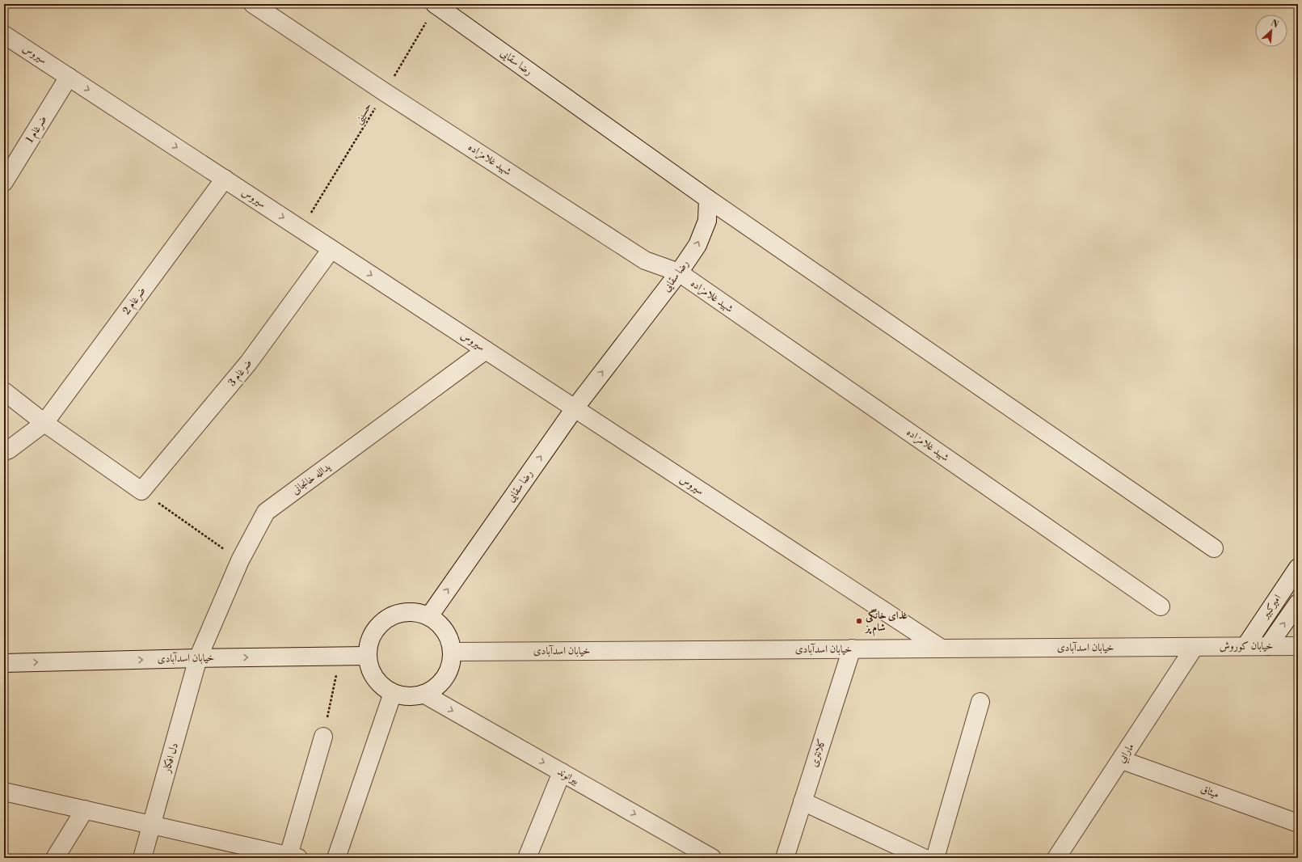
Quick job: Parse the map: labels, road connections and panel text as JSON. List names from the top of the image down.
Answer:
{
  "streets": {
    "street": [
      "سیروس",
      "رضا سقایی",
      "ضرغام 1",
      "شهید غلامزاده",
      "ضرغام 2",
      "ضرغام 3",
      "یدالله خانجانی",
      "امیرکبیر",
      "خیابان کوروش",
      "خیابان اسدآبادی",
      "کلانتری",
      "مارابي",
      "دل افکار",
      "بیرانوند",
      "میثاق"
    ],
    "path": ["حسینی"]
  },
  "crossings": [
    ["سیروس", "رضا سقایی"],
    ["سیروس", "حسینی"],
    ["سیروس", "ضرغام 1"],
    ["سیروس", "ضرغام 2"],
    ["سیروس", "ضرغام 3"],
    ["سیروس", "یدالله خانجانی"],
    ["سیروس", "خیابان اسدآبادی"],
    ["رضا سقایی", "حسینی"],
    ["رضا سقایی", "شهید غلامزاده"],
    ["رضا سقایی", "خیابان اسدآبادی"],
    ["رضا سقایی", "بیرانوند"],
    ["حسینی", "شهید غلامزاده"],
    ["یدالله خانجانی", "خیابان اسدآبادی"],
    ["یدالله خانجانی", "دل افکار"],
    ["امیرکبیر", "خیابان کوروش"],
    ["خیابان کوروش", "خیابان اسدآبادی"],
    ["خیابان کوروش", "مارابي"],
    ["خیابان اسدآبادی", "کلانتری"],
    ["خیابان اسدآبادی", "مارابي"],
    ["خیابان اسدآبادی", "دل افکار"],
    ["خیابان اسدآبادی", "بیرانوند"],
    ["مارابي", "میثاق"]
  ],
  "one_way": ["سیروس", "رضا سقایی", "بیرانوند"],
  "places": ["غذای خانگی شام پز"],
  "north": "top right"
}
